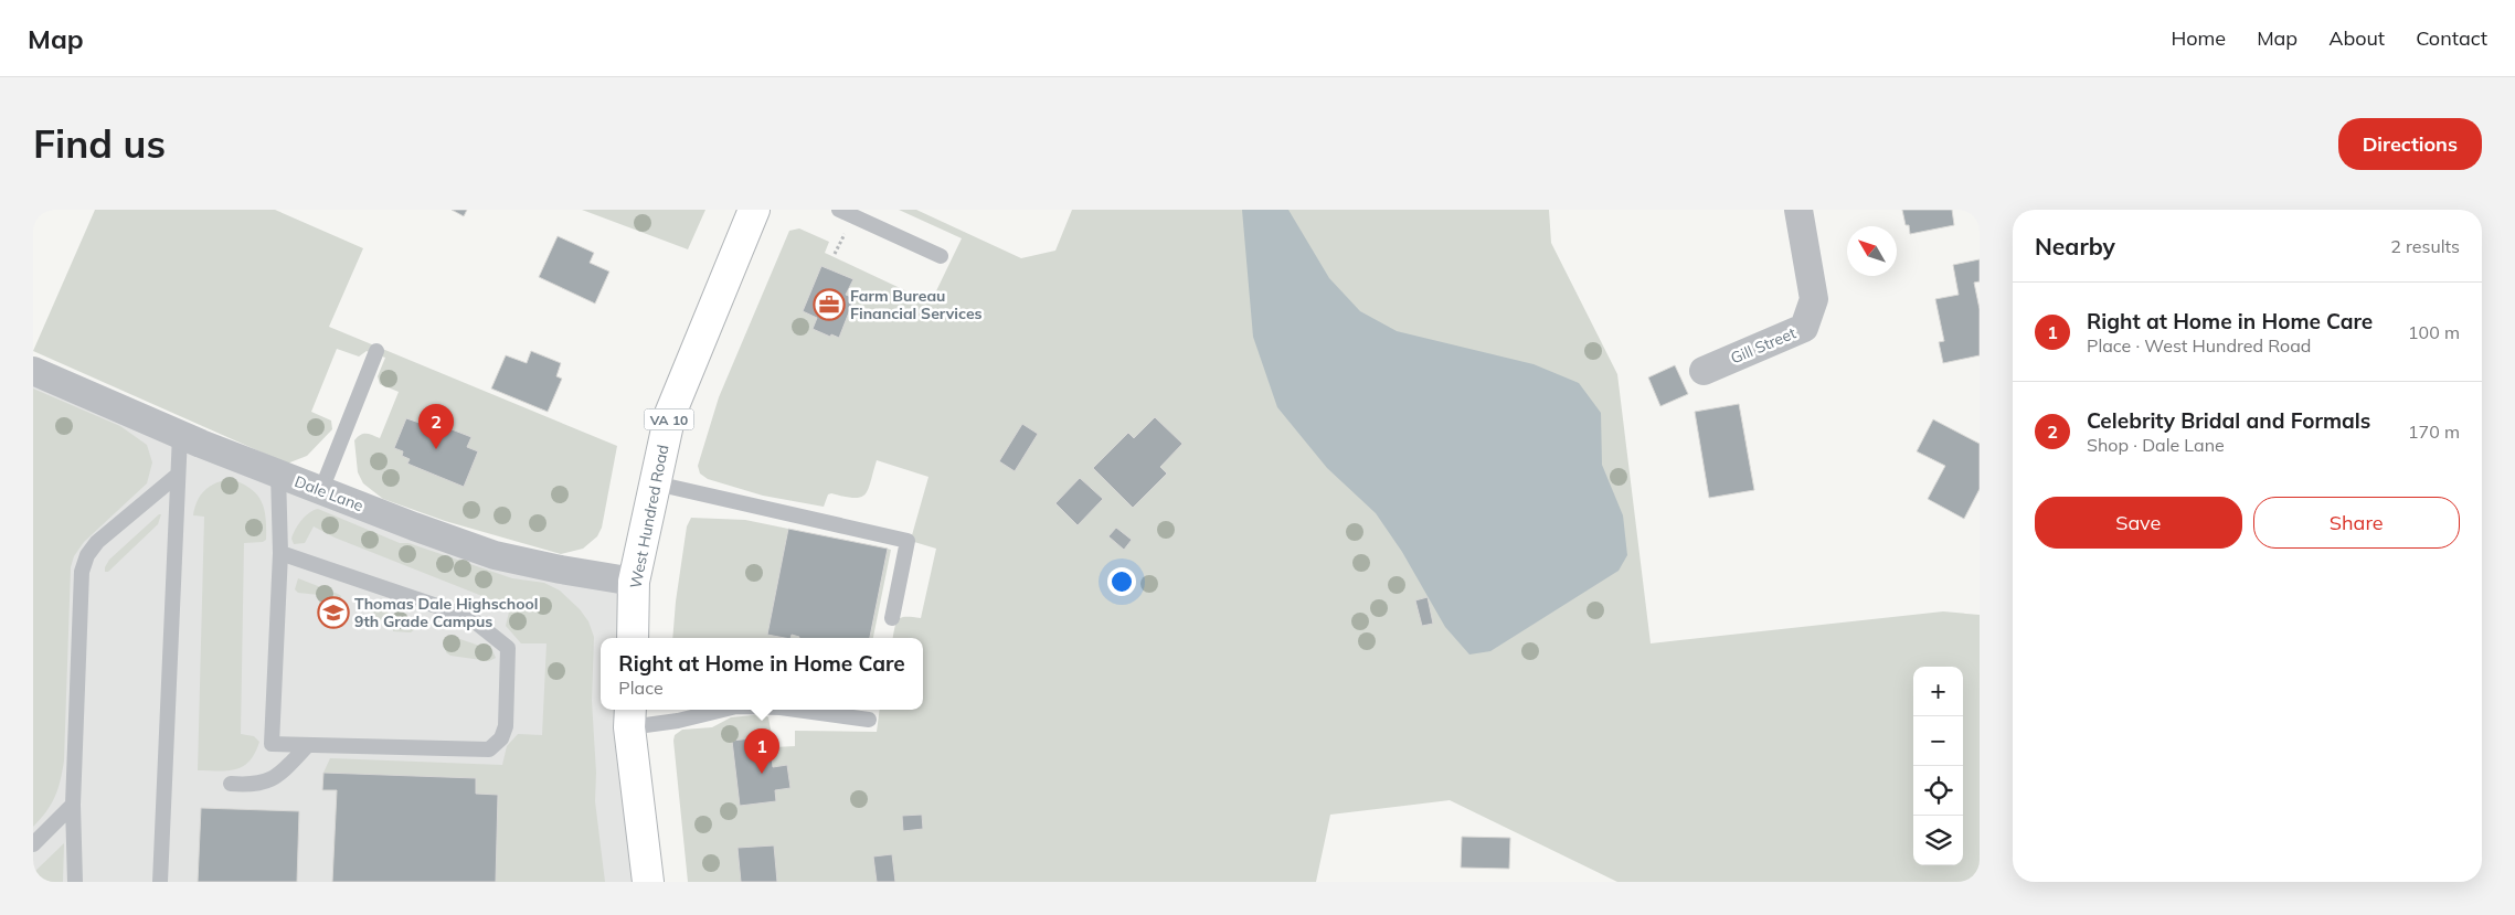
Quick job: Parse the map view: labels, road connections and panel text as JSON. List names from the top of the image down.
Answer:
{
  "streets": {
    "main road": ["VA 10", "West Hundred Road"],
    "street": ["Gill Street", "Dale Lane"]
  },
  "crossings": [
    ["Dale Lane", "West Hundred Road"]
  ],
  "places": {
    "office": ["Farm Bureau Financial Services"],
    "school or university": ["Thomas Dale Highschool 9th Grade Campus"]
  },
  "north": "top left",
  "page": {
    "header": "Map",
    "nav": [
      "Home",
      "Map",
      "About",
      "Contact"
    ],
    "buttons": [
      "Directions",
      ["Save", "Share"]
    ],
    "title": "Find us",
    "heading": ["Nearby", "2 results"],
    "list": [
      {
        "mark": "1",
        "name": "Right at Home in Home Care",
        "note": "Place · West Hundred Road",
        "value": "100 m"
      },
      {
        "mark": "2",
        "name": "Celebrity Bridal and Formals",
        "note": "Shop · Dale Lane",
        "value": "170 m"
      }
    ],
    "pins": ["2", "1"],
    "popup": ["Right at Home in Home Care", "Place"],
    "map_buttons": ["+", "−"]
  }
}
